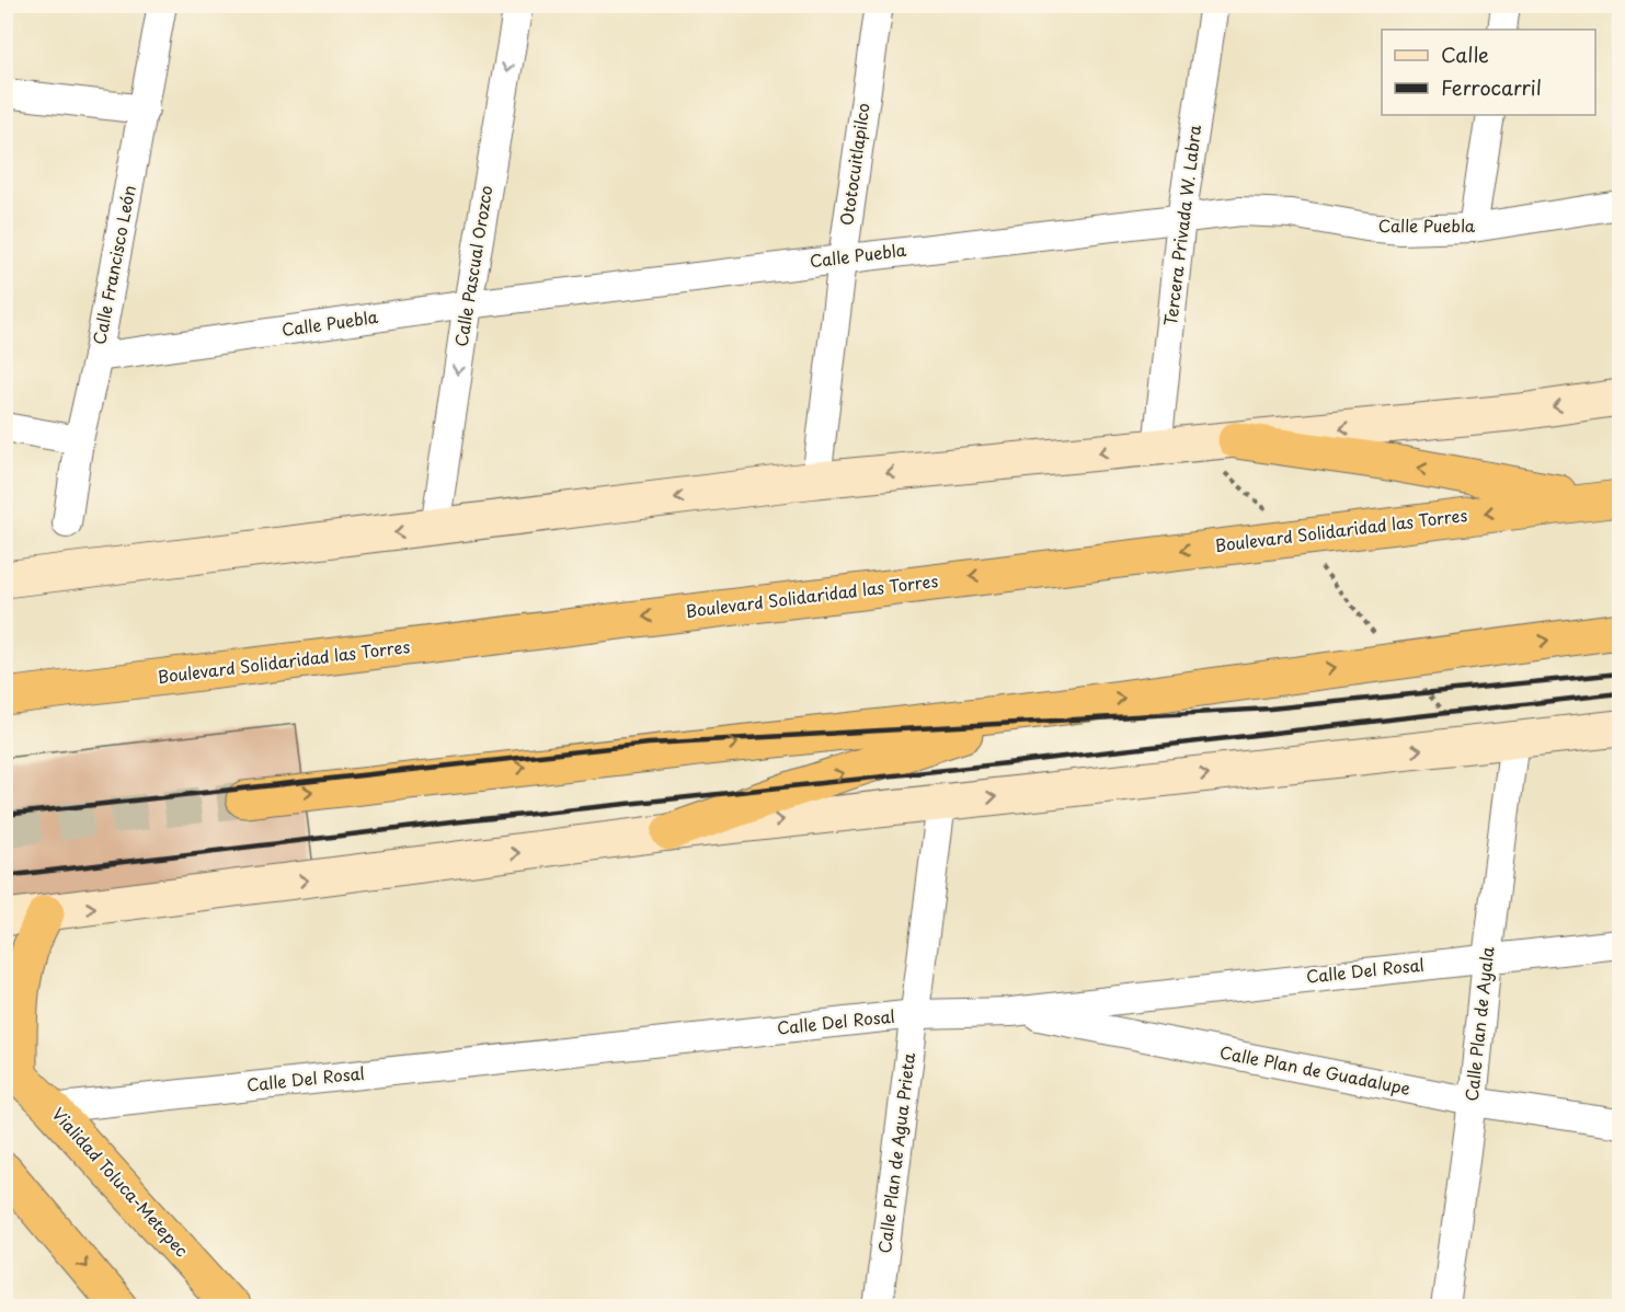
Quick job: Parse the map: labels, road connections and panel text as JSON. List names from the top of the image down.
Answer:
{
  "streets": {
    "highway": ["Boulevard Solidaridad las Torres", "Vialidad Toluca-Metepec"],
    "street": [
      "Ototocuitlapilco",
      "Tercera Privada W. Labra",
      "Calle Puebla",
      "Calle Francisco León",
      "Calle Pascual Orozco",
      "Calle Del Rosal",
      "Calle Plan de Ayala",
      "Calle Plan de Guadalupe",
      "Calle Plan de Agua Prieta"
    ]
  },
  "crossings": [
    ["Ototocuitlapilco", "Calle Puebla"],
    ["Tercera Privada W. Labra", "Calle Puebla"],
    ["Calle Puebla", "Calle Francisco León"],
    ["Calle Puebla", "Calle Pascual Orozco"],
    ["Calle Del Rosal", "Calle Plan de Ayala"],
    ["Calle Del Rosal", "Calle Plan de Guadalupe"],
    ["Calle Del Rosal", "Calle Plan de Agua Prieta"],
    ["Calle Del Rosal", "Vialidad Toluca-Metepec"],
    ["Calle Plan de Ayala", "Calle Plan de Guadalupe"]
  ],
  "one_way": ["Calle Pascual Orozco"],
  "legend": ["Calle", "Ferrocarril"]
}
